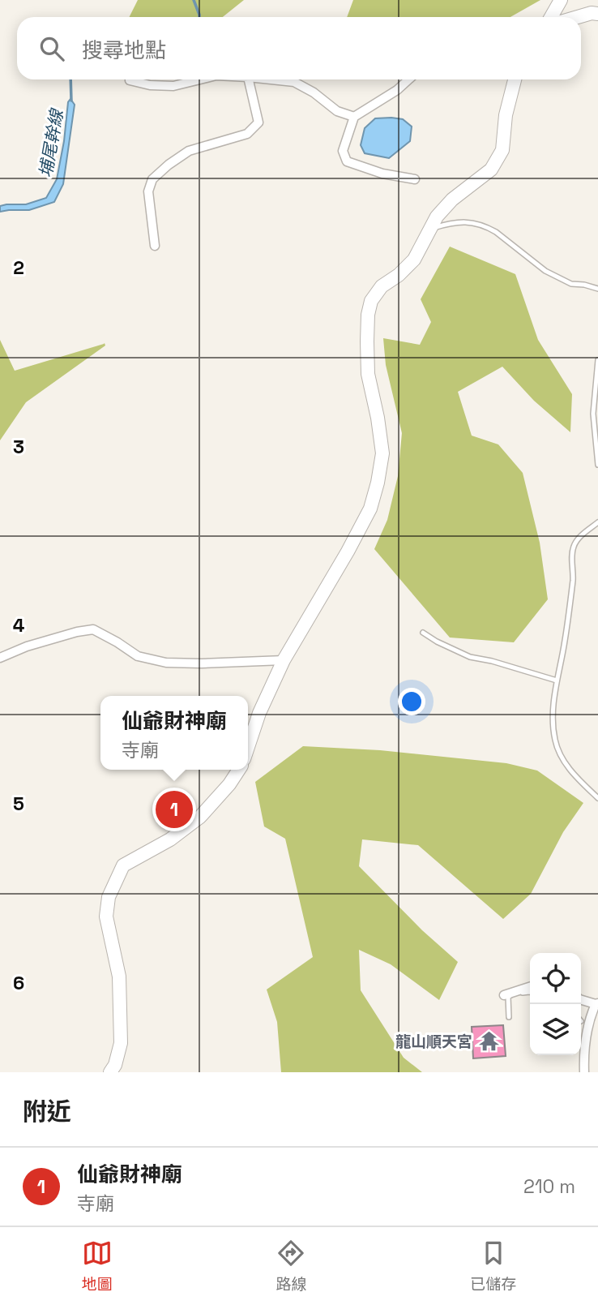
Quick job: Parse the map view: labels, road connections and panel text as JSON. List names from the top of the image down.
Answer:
{
  "water": ["埔尾幹線"],
  "places": {
    "temple": ["龍山順天宮"]
  },
  "page": {
    "search": "搜尋地點",
    "popup": ["仙爺財神廟", "寺廟"],
    "pins": "1",
    "heading": "附近",
    "list": [
      {
        "mark": "1",
        "name": "仙爺財神廟",
        "note": "寺廟",
        "value": "210 m"
      }
    ],
    "nav": ["地圖", "路線", "已儲存"]
  },
  "grid": {
    "rows": [
      "2",
      "3",
      "4",
      "5",
      "6"
    ]
  }
}
